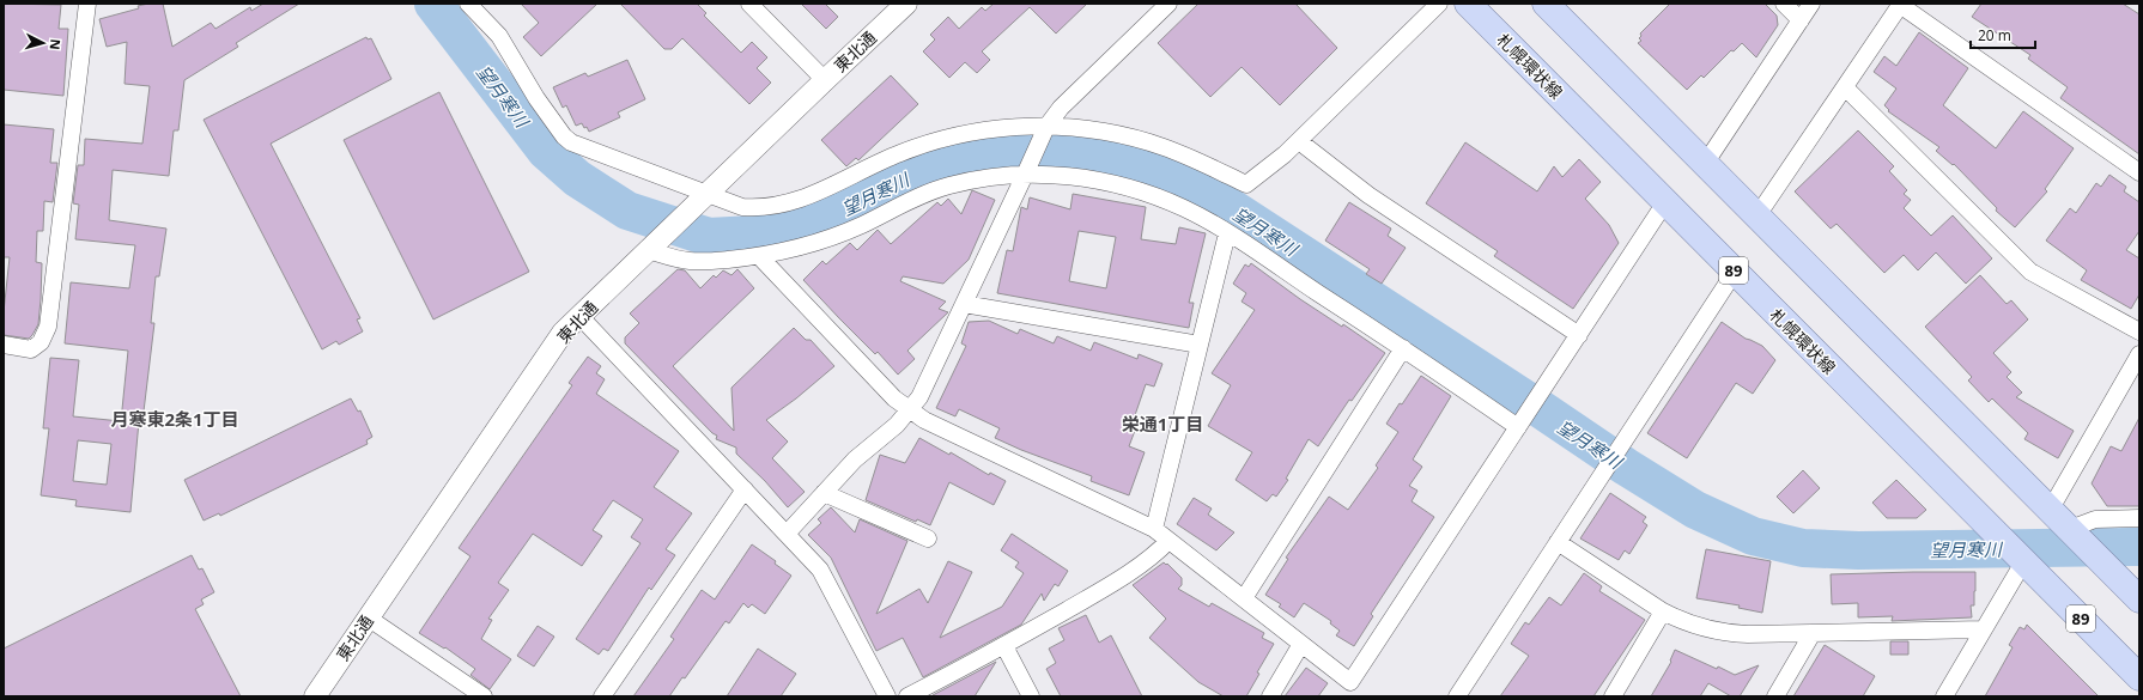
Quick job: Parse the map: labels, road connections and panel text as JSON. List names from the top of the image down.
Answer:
{
  "streets": {
    "main road": ["札幌環状線", "89"],
    "street": ["東北通"]
  },
  "districts": ["月寒東2条1丁目", "栄通1丁目"],
  "water": ["望月寒川"],
  "scale_bar": "20 m",
  "north": "right"
}
